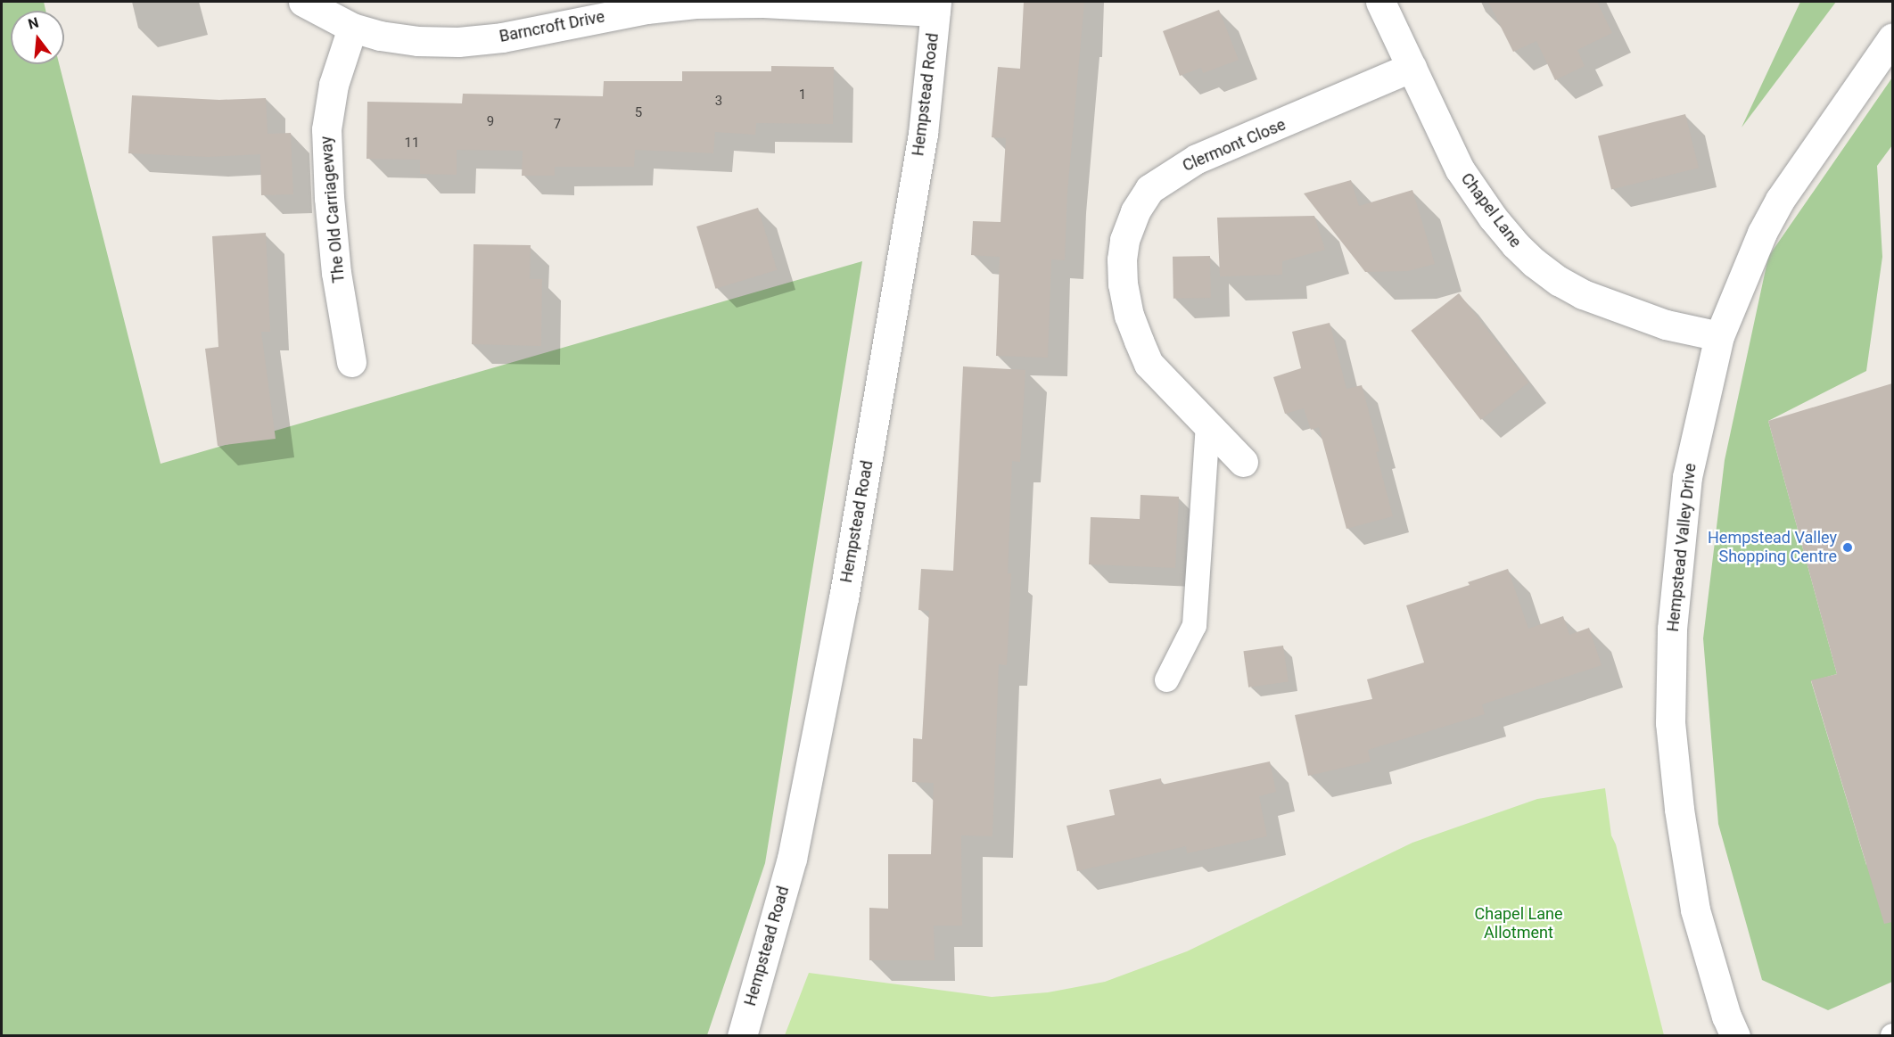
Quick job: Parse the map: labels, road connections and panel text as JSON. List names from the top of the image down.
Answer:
{
  "streets": {
    "street": [
      "Barncroft Drive",
      "Hempstead Road",
      "Clermont Close",
      "The Old Carriageway",
      "Chapel Lane",
      "Hempstead Valley Drive"
    ]
  },
  "crossings": [
    ["Barncroft Drive", "Hempstead Road"],
    ["Barncroft Drive", "The Old Carriageway"],
    ["Clermont Close", "Chapel Lane"],
    ["Chapel Lane", "Hempstead Valley Drive"]
  ],
  "parks": ["Chapel Lane Allotment"],
  "places": ["Hempstead Valley Shopping Centre"],
  "house_numbers": [
    "1",
    "3",
    "5",
    "9",
    "7",
    "11"
  ],
  "north": "top"
}
